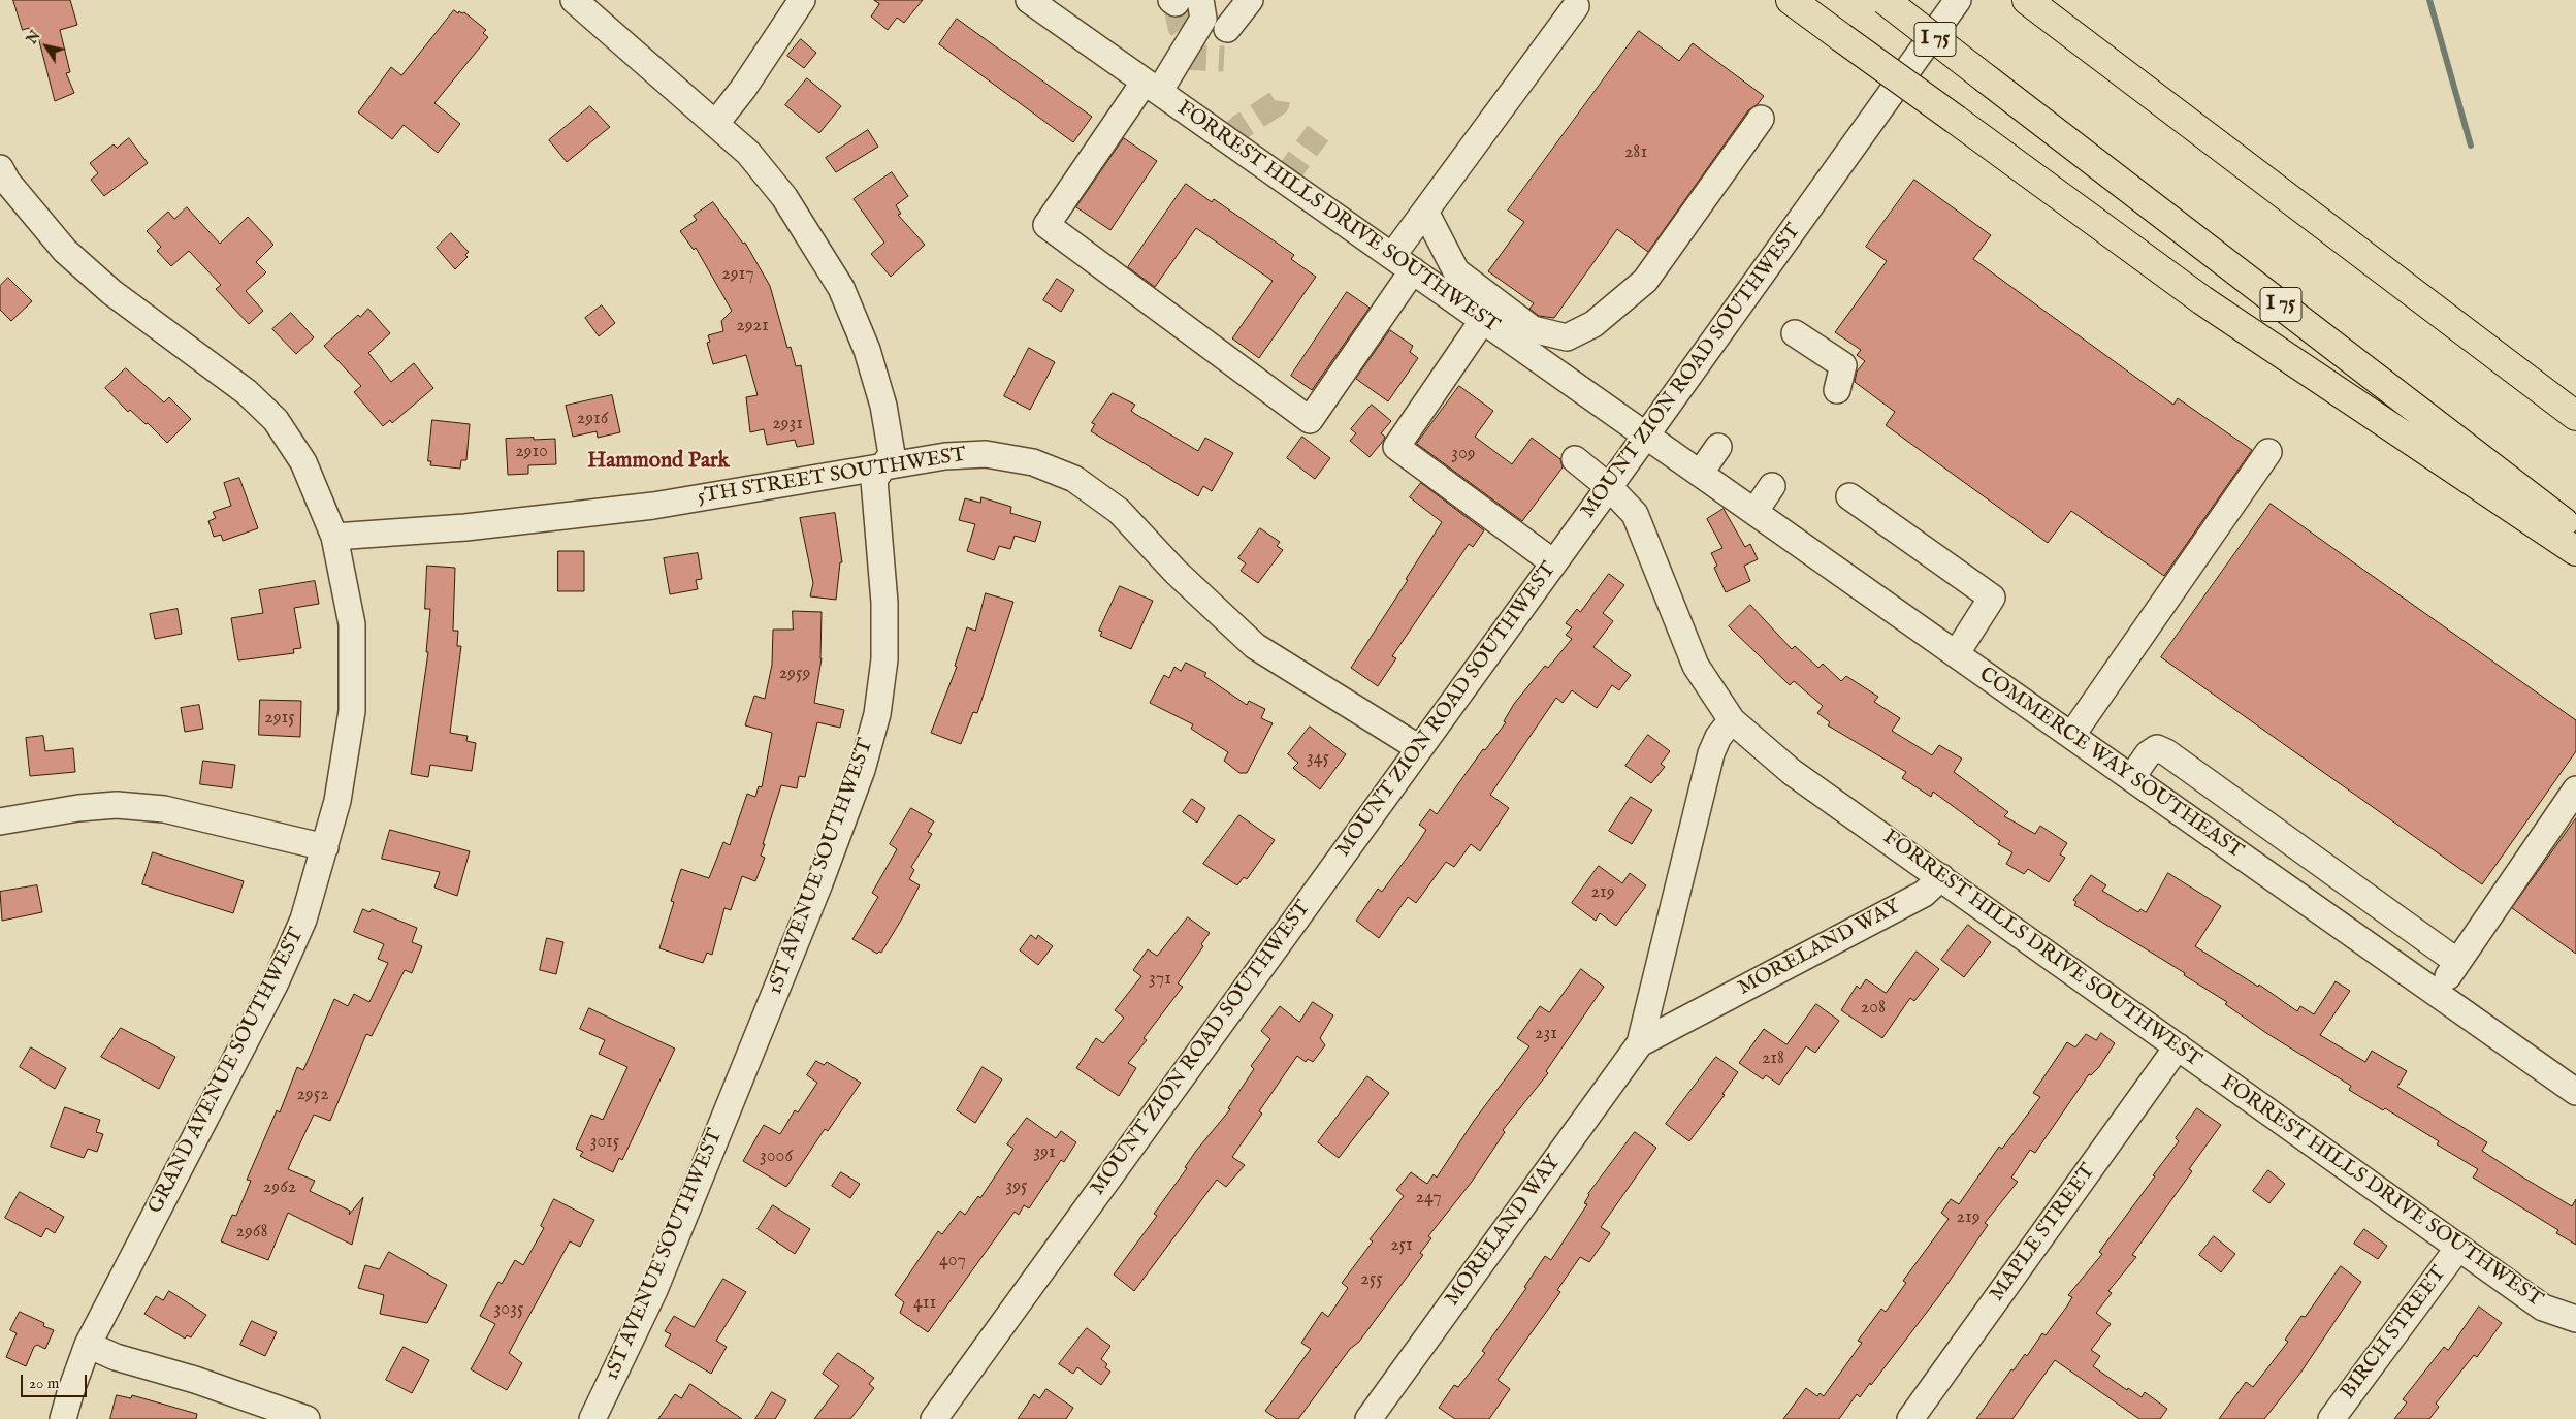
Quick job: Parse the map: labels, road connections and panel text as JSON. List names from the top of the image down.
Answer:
{
  "streets": {
    "highway": ["I 75"],
    "street": [
      "FORREST HILLS DRIVE SOUTHWEST",
      "MOUNT ZION ROAD SOUTHWEST",
      "5TH STREET SOUTHWEST",
      "COMMERCE WAY SOUTHEAST",
      "1ST AVENUE SOUTHWEST",
      "MORELAND WAY",
      "GRAND AVENUE SOUTHWEST",
      "MAPLE STREET",
      "BIRCH STREET"
    ]
  },
  "crossings": [
    ["FORREST HILLS DRIVE SOUTHWEST", "MOUNT ZION ROAD SOUTHWEST"],
    ["FORREST HILLS DRIVE SOUTHWEST", "COMMERCE WAY SOUTHEAST"],
    ["FORREST HILLS DRIVE SOUTHWEST", "MORELAND WAY"],
    ["FORREST HILLS DRIVE SOUTHWEST", "MAPLE STREET"],
    ["FORREST HILLS DRIVE SOUTHWEST", "BIRCH STREET"],
    ["MOUNT ZION ROAD SOUTHWEST", "5TH STREET SOUTHWEST"],
    ["MOUNT ZION ROAD SOUTHWEST", "COMMERCE WAY SOUTHEAST"],
    ["5TH STREET SOUTHWEST", "1ST AVENUE SOUTHWEST"],
    ["5TH STREET SOUTHWEST", "GRAND AVENUE SOUTHWEST"]
  ],
  "districts": ["Hammond Park"],
  "house_numbers": [
    "281",
    "2917",
    "2921",
    "2916",
    "2931",
    "2910",
    "309",
    "2959",
    "2915",
    "345",
    "219",
    "371",
    "208",
    "231",
    "218",
    "2952",
    "3015",
    "391",
    "3006",
    "395",
    "2962",
    "247",
    "219",
    "2968",
    "251",
    "407",
    "255",
    "411",
    "3035"
  ],
  "scale_bar": "20 m",
  "north": "top left"
}
